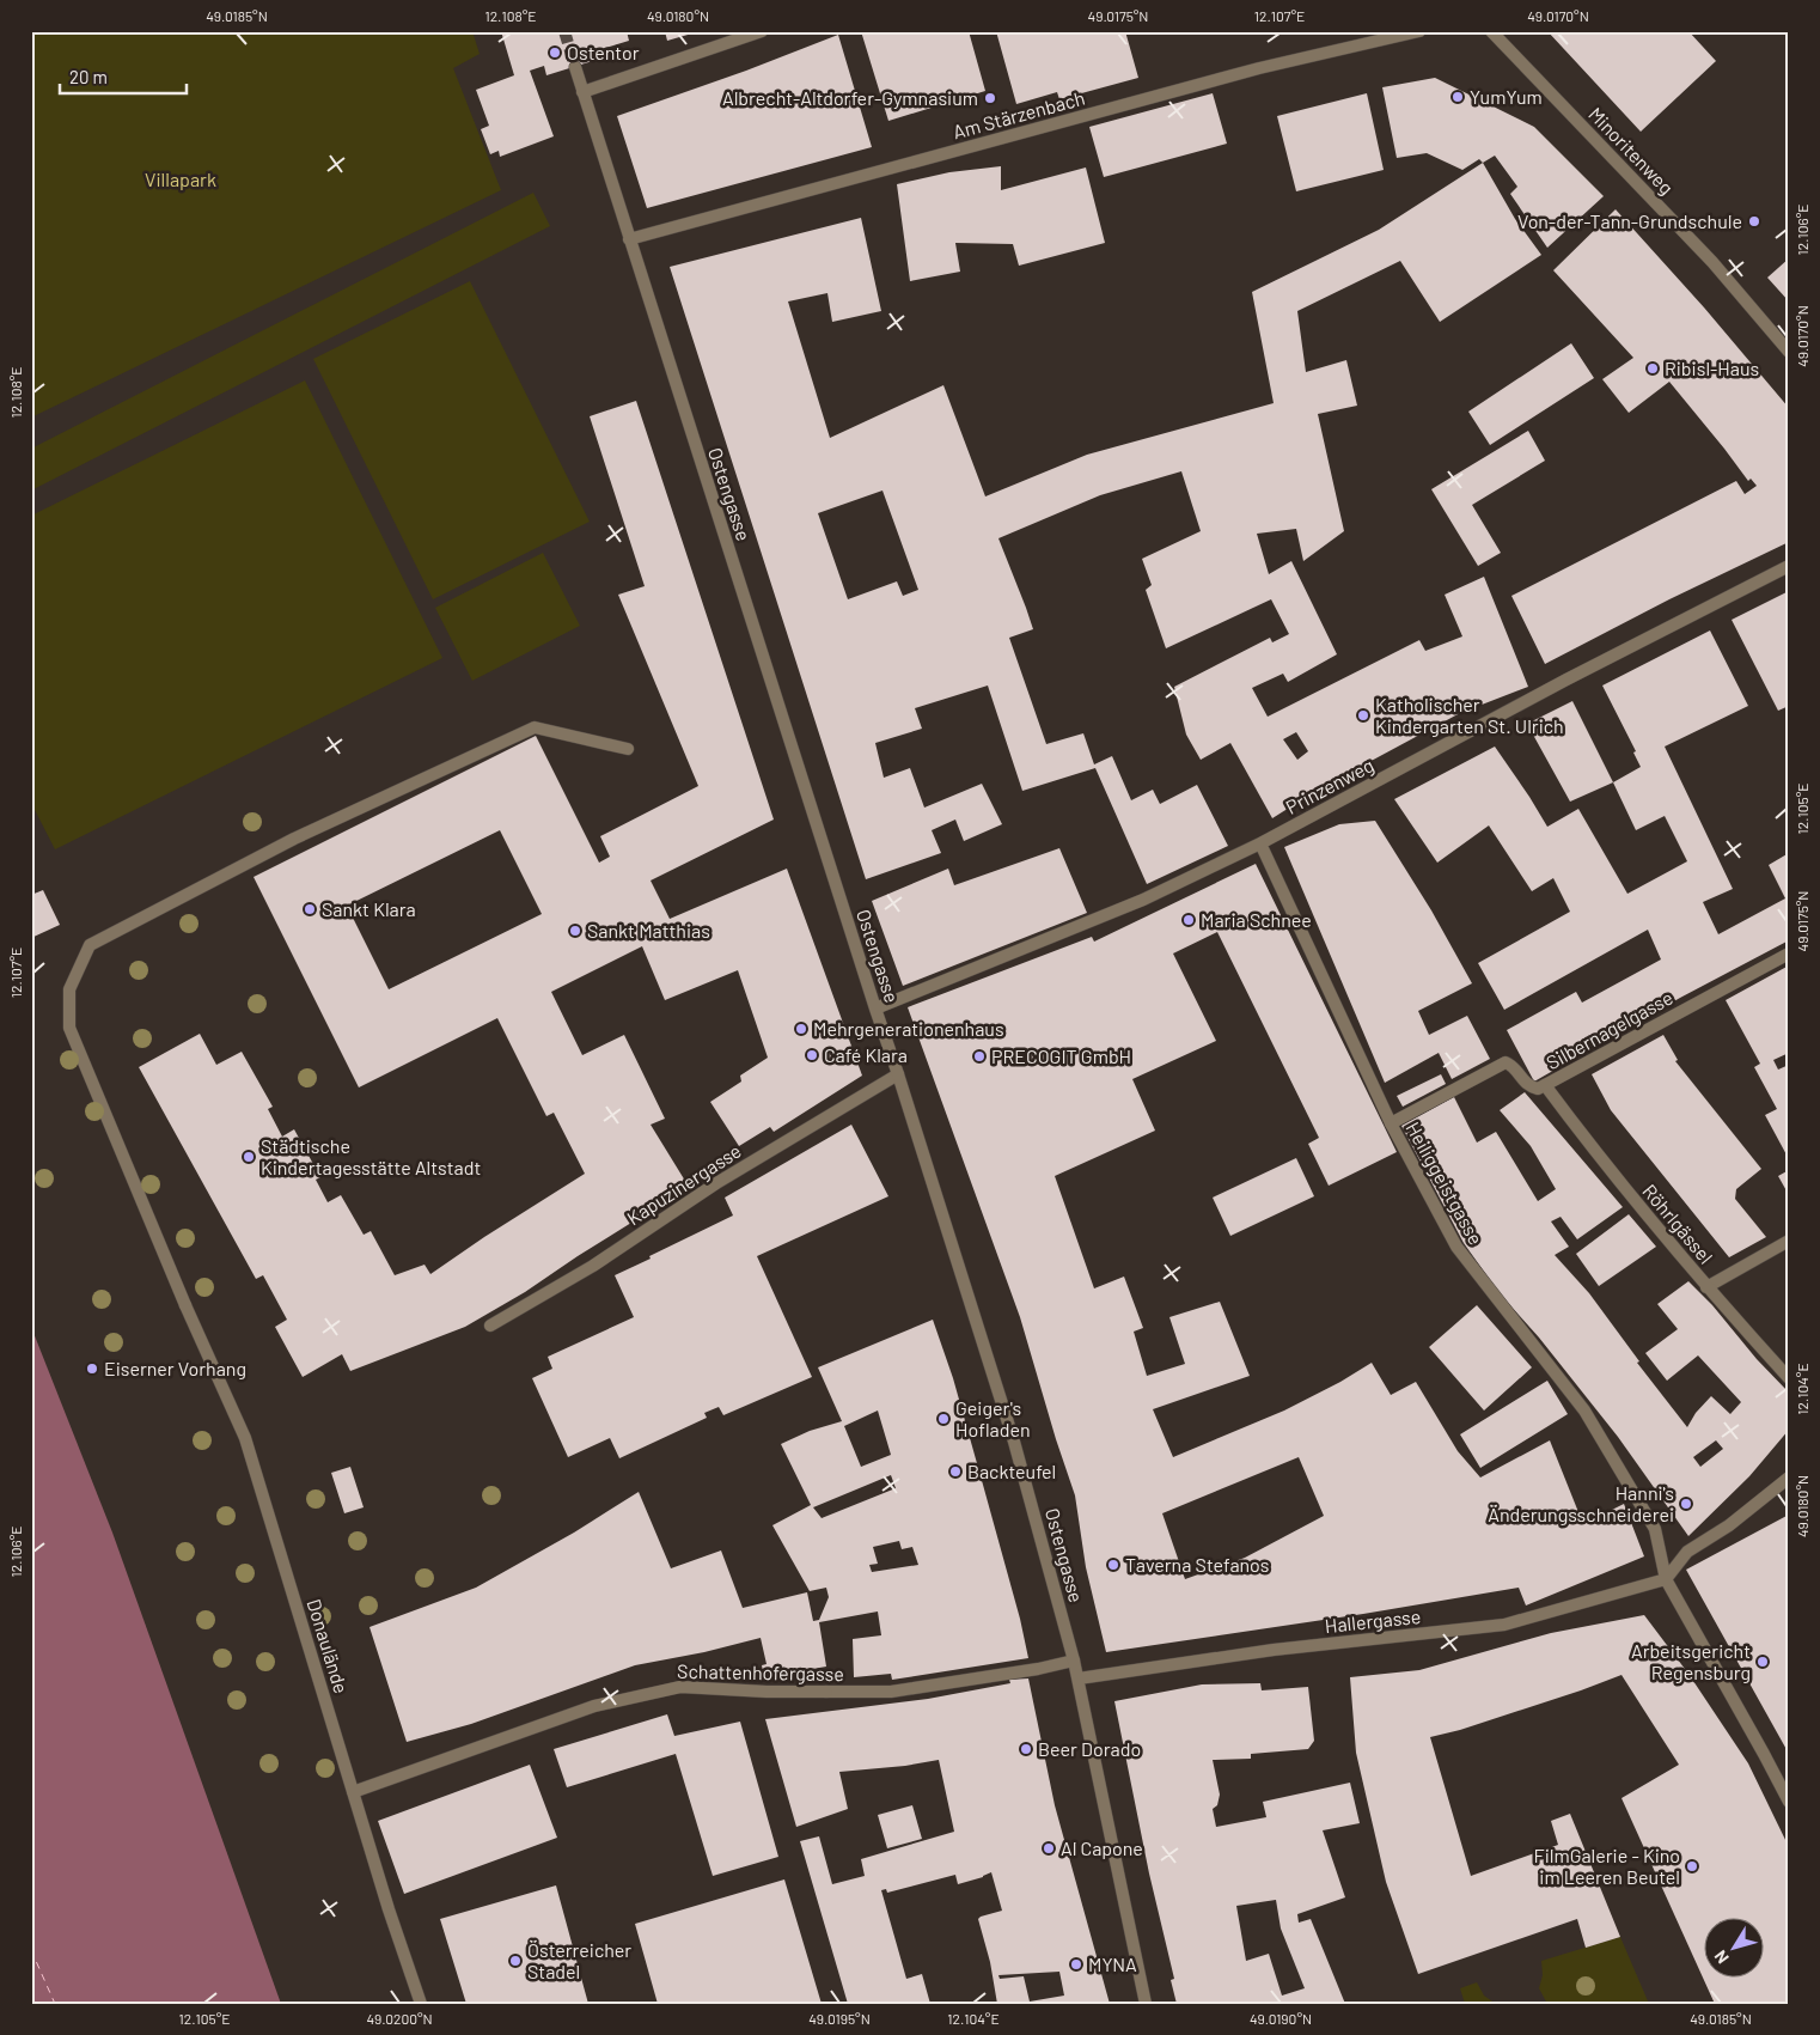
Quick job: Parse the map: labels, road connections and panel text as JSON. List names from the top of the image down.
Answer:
{
  "streets": {
    "street": [
      "Am Stärzenbach",
      "Minoritenweg",
      "Ostengasse",
      "Prinzenweg",
      "Silbernagelgasse",
      "Heiliggeistgasse",
      "Kapuzinergasse",
      "Röhrlgässel",
      "Hallergasse",
      "Donaulände",
      "Schattenhofergasse"
    ]
  },
  "crossings": [
    ["Am Stärzenbach", "Ostengasse"],
    ["Ostengasse", "Prinzenweg"],
    ["Ostengasse", "Kapuzinergasse"],
    ["Ostengasse", "Hallergasse"],
    ["Ostengasse", "Schattenhofergasse"],
    ["Prinzenweg", "Heiliggeistgasse"],
    ["Silbernagelgasse", "Heiliggeistgasse"],
    ["Silbernagelgasse", "Röhrlgässel"],
    ["Heiliggeistgasse", "Hallergasse"],
    ["Donaulände", "Schattenhofergasse"]
  ],
  "parks": ["Villapark"],
  "places": [
    "Ostentor",
    "YumYum",
    "Albrecht-Altdorfer-Gymnasium",
    "Von-der-Tann-Grundschule",
    "Ribisl-Haus",
    "Katholischer Kindergarten St. Ulrich",
    "Sankt Klara",
    "Maria Schnee",
    "Sankt Matthias",
    "Mehrgenerationenhaus",
    "Café Klara",
    "PRECOGIT GmbH",
    "Städtische Kindertagesstätte Altstadt",
    "Eiserner Vorhang",
    "Geiger's Hofladen",
    "Backteufel",
    "Hanni's Änderungsschneiderei",
    "Taverna Stefanos",
    "Arbeitsgericht Regensburg",
    "Beer Dorado",
    "Al Capone",
    "FilmGalerie - Kino im Leeren Beutel",
    "Österreicher Stadel",
    "MYNA"
  ],
  "scale_bar": "20 m",
  "north": "bottom left",
  "coordinates": [
    "49.0185°N",
    "12.108°E",
    "49.0180°N",
    "49.0175°N",
    "12.107°E",
    "49.0170°N",
    "12.106°E",
    "12.105°E",
    "12.104°E",
    "49.0200°N",
    "49.0195°N",
    "49.0190°N"
  ]
}
